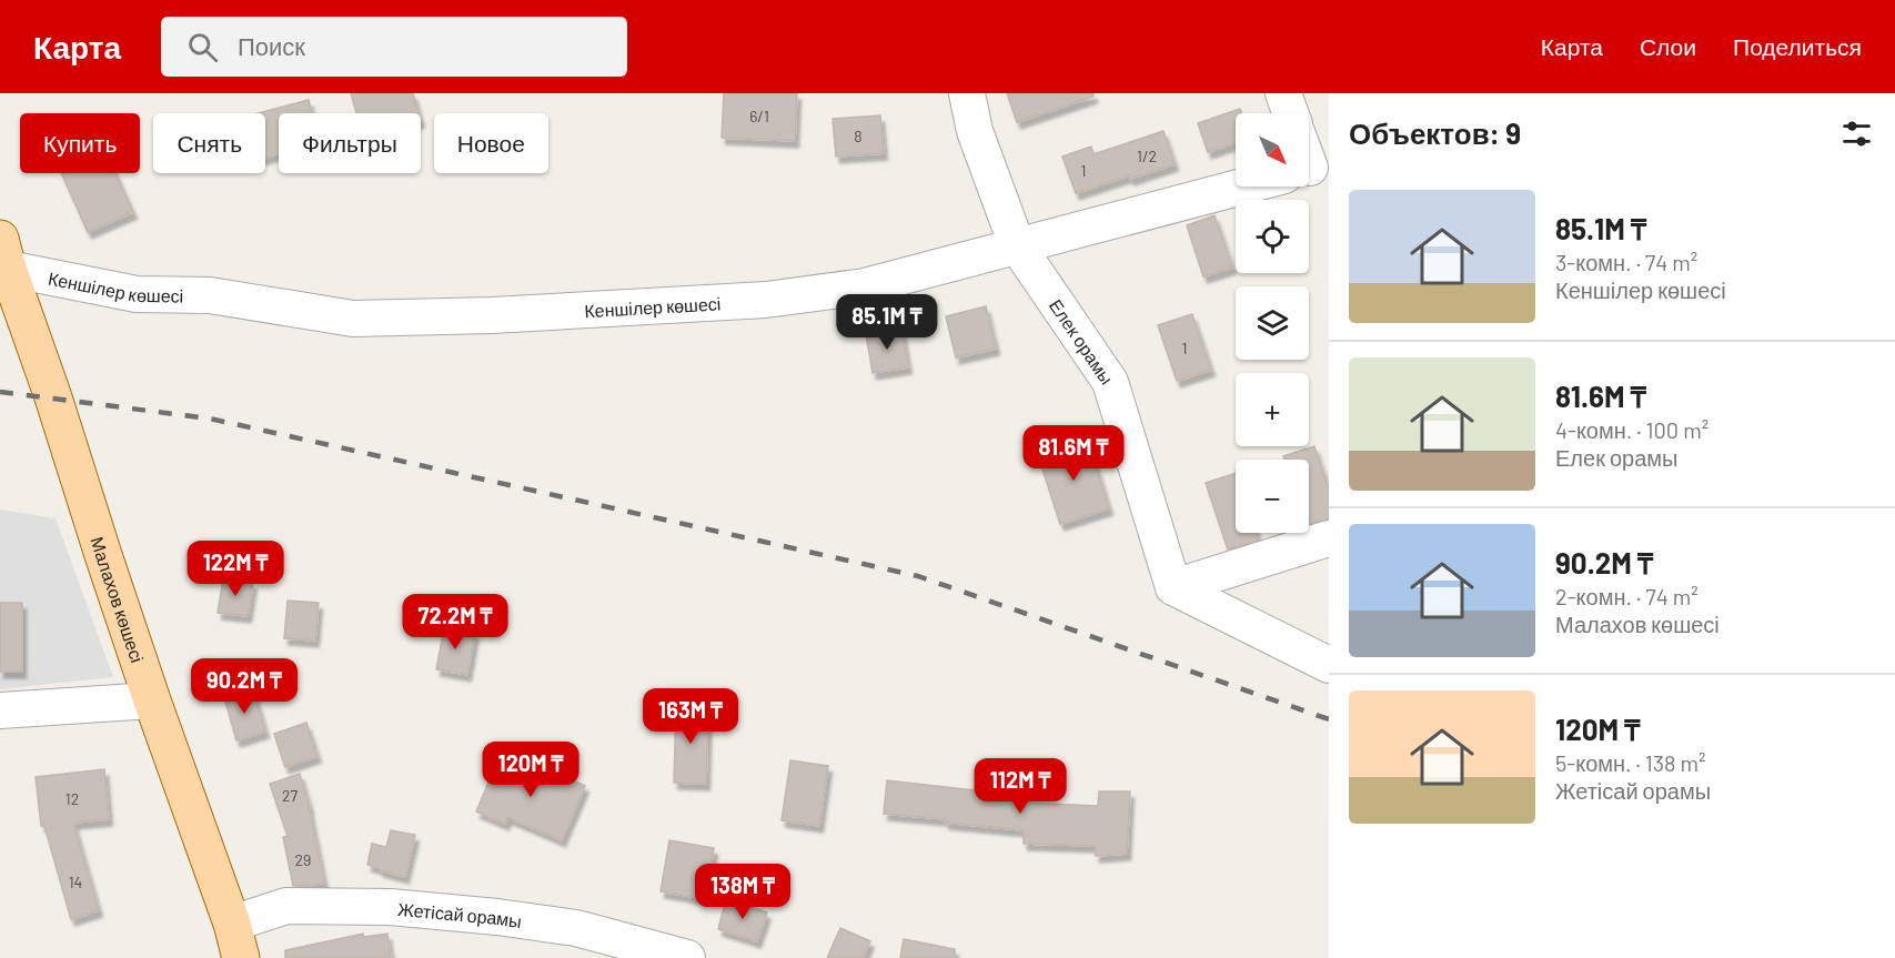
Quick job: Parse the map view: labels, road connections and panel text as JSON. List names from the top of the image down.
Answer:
{
  "streets": {
    "main road": ["Малахов көшесі"],
    "street": ["Кеншілер көшесі", "Елек орамы", "Жетісай орамы"]
  },
  "crossings": [
    ["Кеншілер көшесі", "Елек орамы"],
    ["Кеншілер көшесі", "Малахов көшесі"],
    ["Малахов көшесі", "Жетісай орамы"]
  ],
  "house_numbers": [
    "6/1",
    "8",
    "1/2",
    "1",
    "1",
    "27",
    "12",
    "29",
    "14"
  ],
  "north": "bottom right",
  "page": {
    "header": "Карта",
    "search": "Поиск",
    "nav": ["Карта", "Слои", "Поделиться"],
    "heading": "Объектов: 9",
    "map_buttons": ["+", "−"],
    "chip": [
      "Купить",
      "Снять",
      "Фильтры",
      "Новое"
    ],
    "list": [
      {
        "name": "85.1M ₸",
        "note": "3-комн. · 74 m² · Кеншілер көшесі"
      },
      {
        "name": "81.6M ₸",
        "note": "4-комн. · 100 m² · Елек орамы"
      },
      {
        "name": "90.2M ₸",
        "note": "2-комн. · 74 m² · Малахов көшесі"
      },
      {
        "name": "120M ₸",
        "note": "5-комн. · 138 m² · Жетісай орамы"
      }
    ],
    "price": [
      "85.1M ₸",
      "81.6M ₸",
      "122M ₸",
      "72.2M ₸",
      "90.2M ₸",
      "163M ₸",
      "120M ₸",
      "112M ₸",
      "138M ₸"
    ]
  }
}
